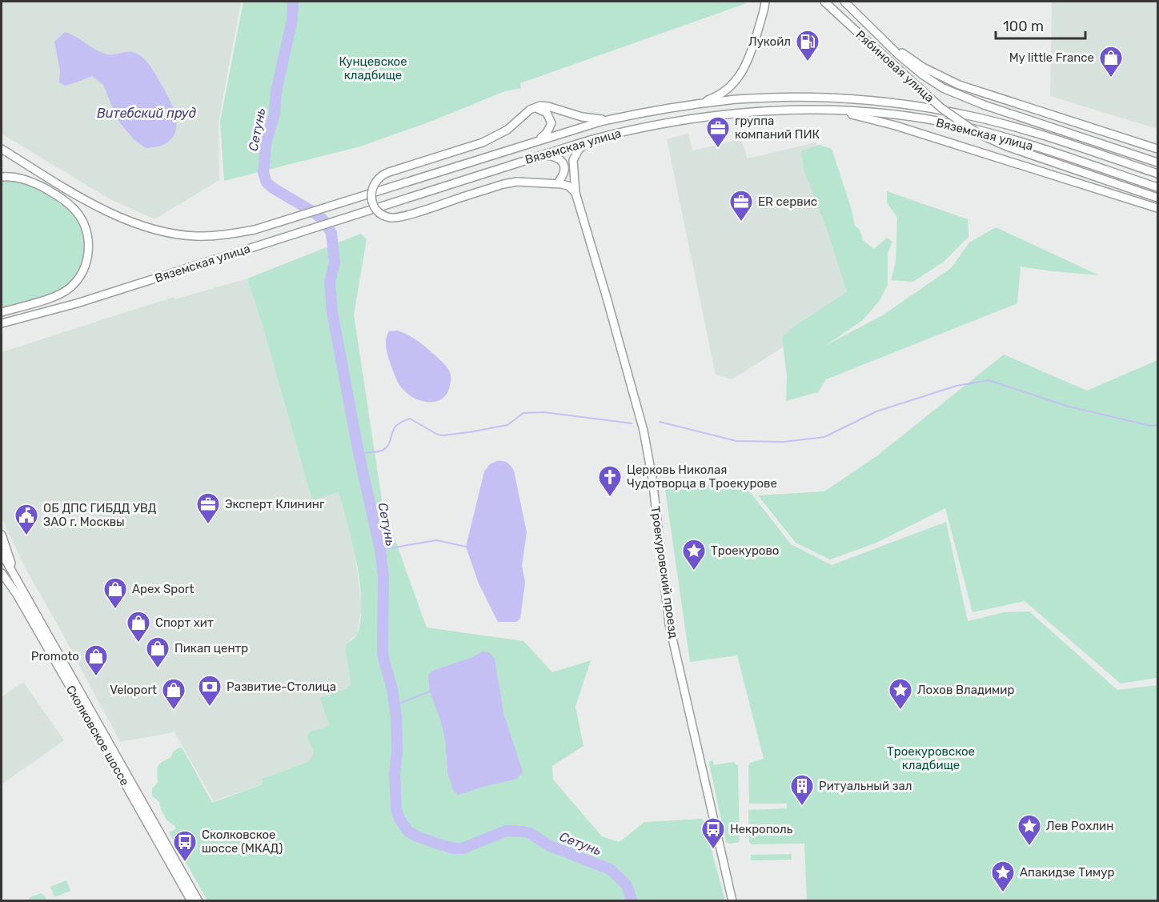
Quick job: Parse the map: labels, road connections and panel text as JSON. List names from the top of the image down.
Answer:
{
  "streets": {
    "main road": [
      "Рябиновая улица",
      "Вяземская улица",
      "Троекуровский проезд",
      "Сколковское шоссе"
    ]
  },
  "water": ["Витебский пруд", "Сетунь"],
  "parks": ["Кунцевское кладбище", "Троекуровское кладбище"],
  "places": {
    "fuel station": ["Лукойл"],
    "shop": [
      "My little France",
      "Apex Sport",
      "Спорт хит",
      "Пикап центр",
      "Promoto",
      "Veloport"
    ],
    "office": ["группа компаний ПИК", "ER сервис", "Эксперт Клининг"],
    "church": ["Церковь Николая Чудотворца в Троекурове"],
    "public building": ["ОБ ДПС ГИБДД УВД ЗАО г. Москвы"],
    "place": [
      "Троекурово",
      "Лохов Владимир",
      "Лев Рохлин",
      "Апакидзе Тимур"
    ],
    "bank": ["Развитие-Столица"],
    "building": ["Ритуальный зал"],
    "bus stop": ["Некрополь", "Сколковское шоссе (МКАД)"]
  },
  "scale_bar": "100 m"
}
